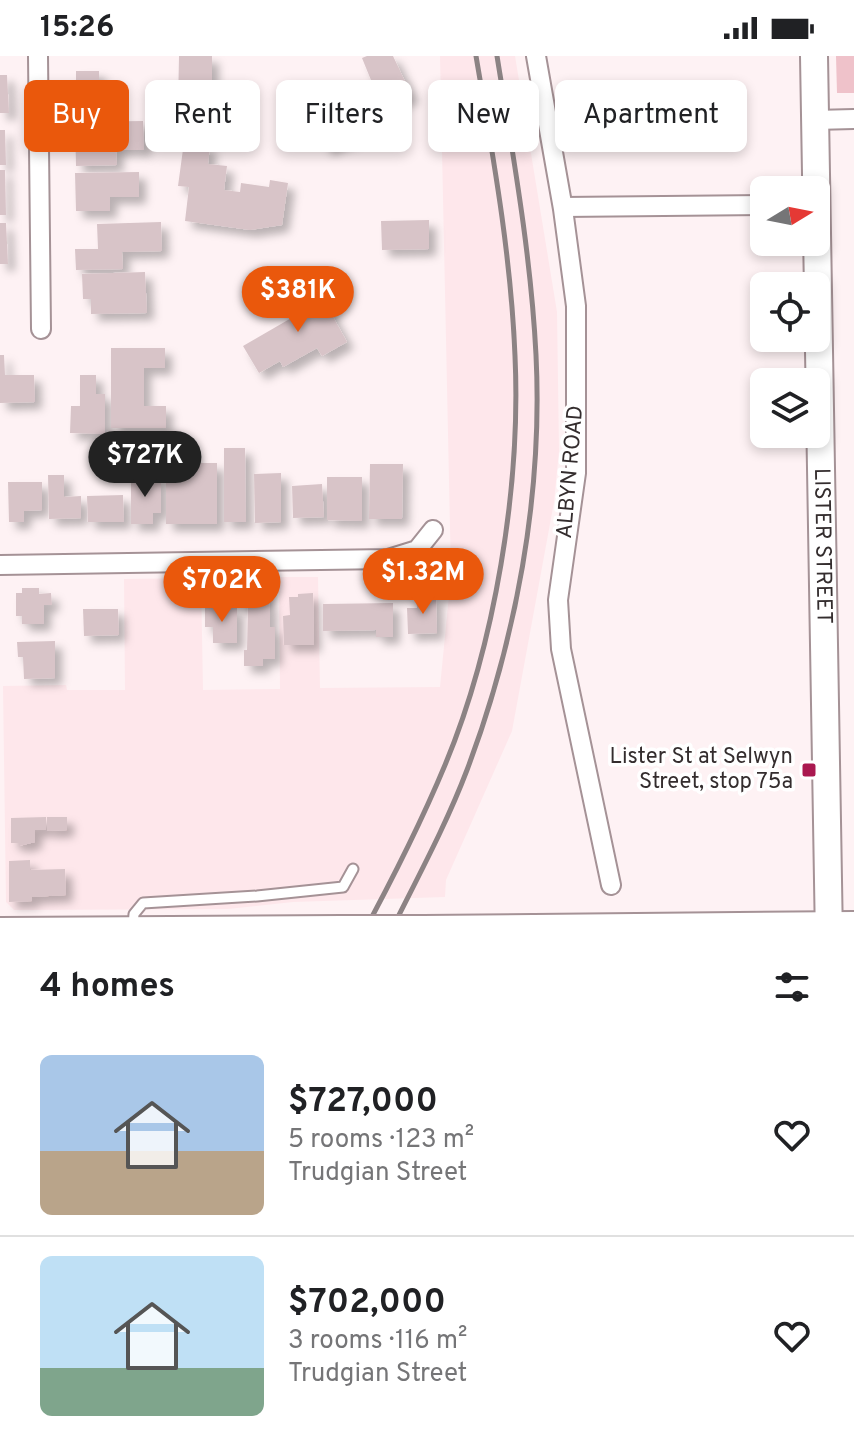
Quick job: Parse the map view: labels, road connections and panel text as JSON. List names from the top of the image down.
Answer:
{
  "streets": {
    "street": ["ALBYN ROAD", "LISTER STREET"]
  },
  "places": {
    "transit": ["Lister St at Selwyn Street, stop 75a"]
  },
  "north": "right",
  "page": {
    "status": "15:26",
    "chip": [
      "Buy",
      "Rent",
      "Filters",
      "New",
      "Apartment"
    ],
    "price": [
      "$381K",
      "$727K",
      "$1.32M",
      "$702K"
    ],
    "heading": "4 homes",
    "list": [
      {
        "name": "$727,000",
        "note": "5 rooms · 123 m² · Trudgian Street"
      },
      {
        "name": "$702,000",
        "note": "3 rooms · 116 m² · Trudgian Street"
      }
    ]
  }
}
